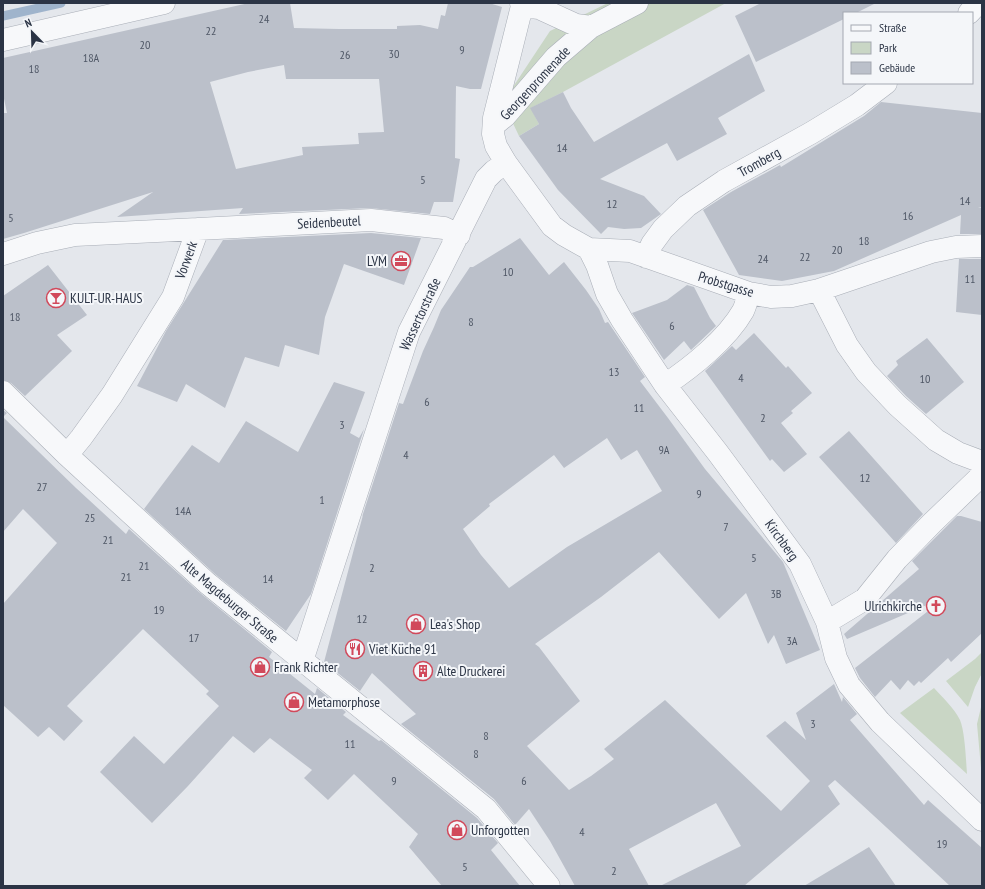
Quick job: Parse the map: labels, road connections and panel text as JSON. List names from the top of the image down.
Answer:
{
  "streets": {
    "street": [
      "Georgenpromenade",
      "Tromberg",
      "Seidenbeutel",
      "Vorwerk",
      "Probstgasse",
      "Wassertorstraße",
      "Kirchberg",
      "Alte Magdeburger Straße"
    ]
  },
  "crossings": [
    ["Tromberg", "Probstgasse"],
    ["Seidenbeutel", "Vorwerk"],
    ["Seidenbeutel", "Wassertorstraße"],
    ["Vorwerk", "Alte Magdeburger Straße"],
    ["Probstgasse", "Wassertorstraße"],
    ["Probstgasse", "Kirchberg"],
    ["Wassertorstraße", "Alte Magdeburger Straße"]
  ],
  "places": {
    "office": ["LVM"],
    "bar": ["KULT-UR-HAUS"],
    "church": ["Ulrichkirche"],
    "shop": [
      "Lea's Shop",
      "Frank Richter",
      "Metamorphose",
      "Unforgotten"
    ],
    "restaurant": ["Viet Küche 91"],
    "building": ["Alte Druckerei"]
  },
  "house_numbers": [
    "24",
    "22",
    "20",
    "9",
    "30",
    "26",
    "18A",
    "18",
    "14",
    "5",
    "14",
    "12",
    "16",
    "5",
    "18",
    "20",
    "22",
    "24",
    "10",
    "11",
    "18",
    "8",
    "6",
    "13",
    "4",
    "10",
    "6",
    "11",
    "2",
    "3",
    "9A",
    "4",
    "12",
    "27",
    "9",
    "1",
    "14A",
    "25",
    "7",
    "21",
    "5",
    "21",
    "2",
    "21",
    "14",
    "3B",
    "19",
    "12",
    "17",
    "3A",
    "3",
    "8",
    "11",
    "8",
    "9",
    "6",
    "4",
    "19",
    "5",
    "2"
  ],
  "legend": ["Straße", "Park", "Gebäude"],
  "north": "top left"
}
